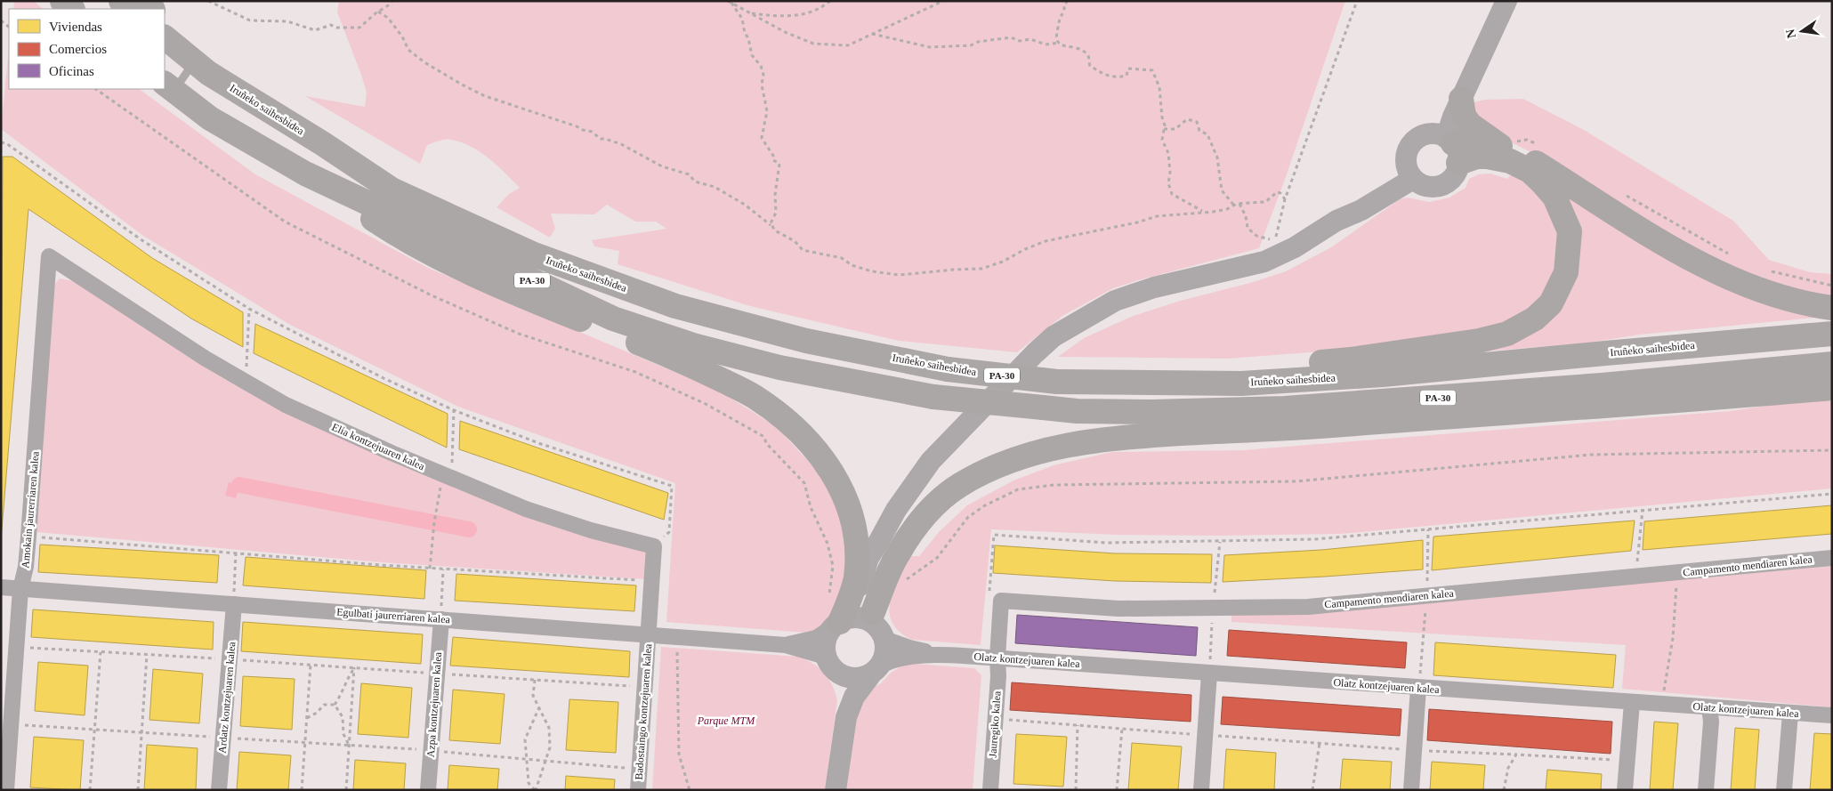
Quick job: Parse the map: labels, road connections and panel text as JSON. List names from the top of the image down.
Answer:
{
  "streets": {
    "highway": ["Iruñeko saihesbidea", "PA-30"],
    "street": [
      "Elia kontzejuaren kalea",
      "Amokain jaurerriaren kalea",
      "Campamento mendiaren kalea",
      "Egulbati jaurerriaren kalea",
      "Olatz kontzejuaren kalea",
      "Ardatz kontzejuaren kalea",
      "Azpa kontzejuaren kalea",
      "Badostaingo kontzejuaren kalea",
      "Jauregiko kalea"
    ]
  },
  "crossings": [
    ["Elia kontzejuaren kalea", "Amokain jaurerriaren kalea"],
    ["Amokain jaurerriaren kalea", "Egulbati jaurerriaren kalea"],
    ["Campamento mendiaren kalea", "Olatz kontzejuaren kalea"],
    ["Campamento mendiaren kalea", "Jauregiko kalea"],
    ["Egulbati jaurerriaren kalea", "Olatz kontzejuaren kalea"],
    ["Egulbati jaurerriaren kalea", "Ardatz kontzejuaren kalea"],
    ["Egulbati jaurerriaren kalea", "Azpa kontzejuaren kalea"],
    ["Egulbati jaurerriaren kalea", "Badostaingo kontzejuaren kalea"],
    ["Olatz kontzejuaren kalea", "Jauregiko kalea"]
  ],
  "parks": ["Parque MTM"],
  "legend": ["Viviendas", "Comercios", "Oficinas"],
  "north": "left"
}
